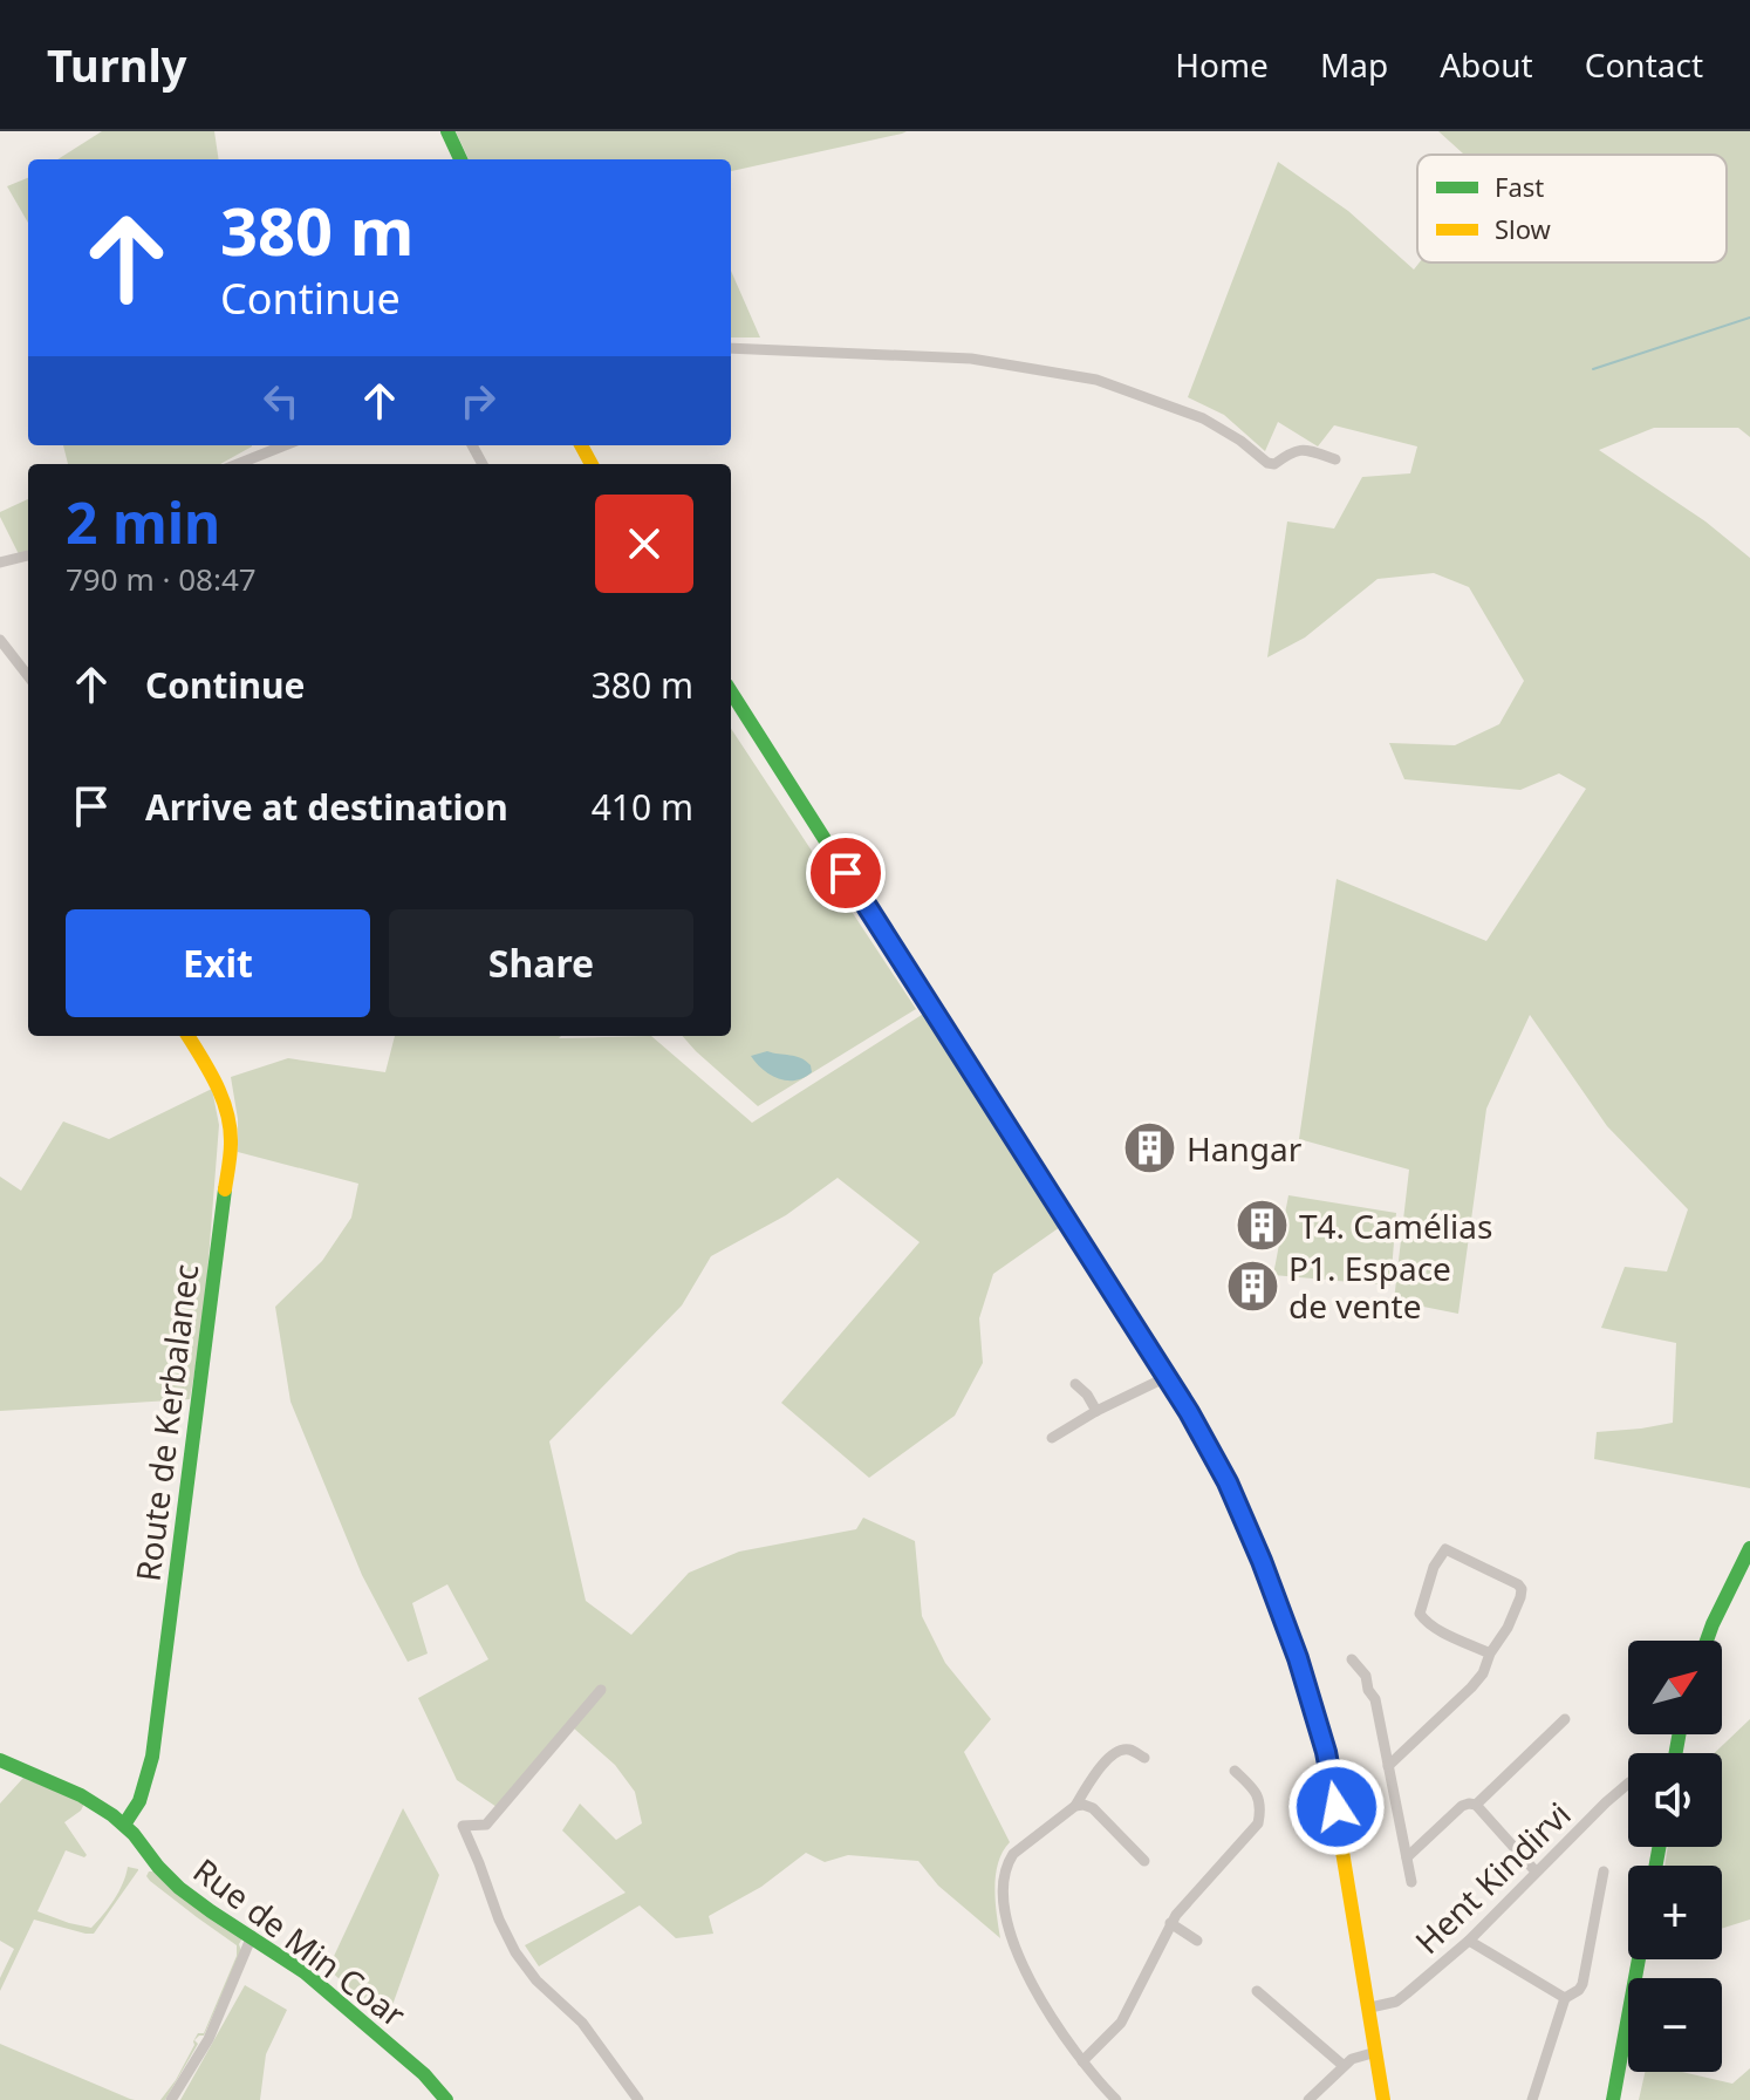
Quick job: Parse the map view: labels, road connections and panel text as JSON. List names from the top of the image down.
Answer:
{
  "streets": {
    "main road": ["Route de Kerbalanec", "Rue de Min Coar"],
    "street": ["Hent Kindirvi"]
  },
  "crossings": [
    ["Route de Kerbalanec", "Rue de Min Coar"]
  ],
  "places": {
    "building": ["Hangar", "T4. Camélias", "P1. Espace de vente"]
  },
  "legend": ["Fast", "Slow"],
  "north": "top right",
  "page": {
    "header": "Turnly",
    "nav": [
      "Home",
      "Map",
      "About",
      "Contact"
    ],
    "turn": ["380 m", "Continue"],
    "heading": ["2 min", "790 m · 08:47"],
    "list": [
      {
        "name": "Continue",
        "value": "380 m"
      },
      {
        "name": "Arrive at destination",
        "value": "410 m"
      }
    ],
    "buttons": ["Exit", "Share"],
    "map_buttons": ["+", "−"]
  }
}
